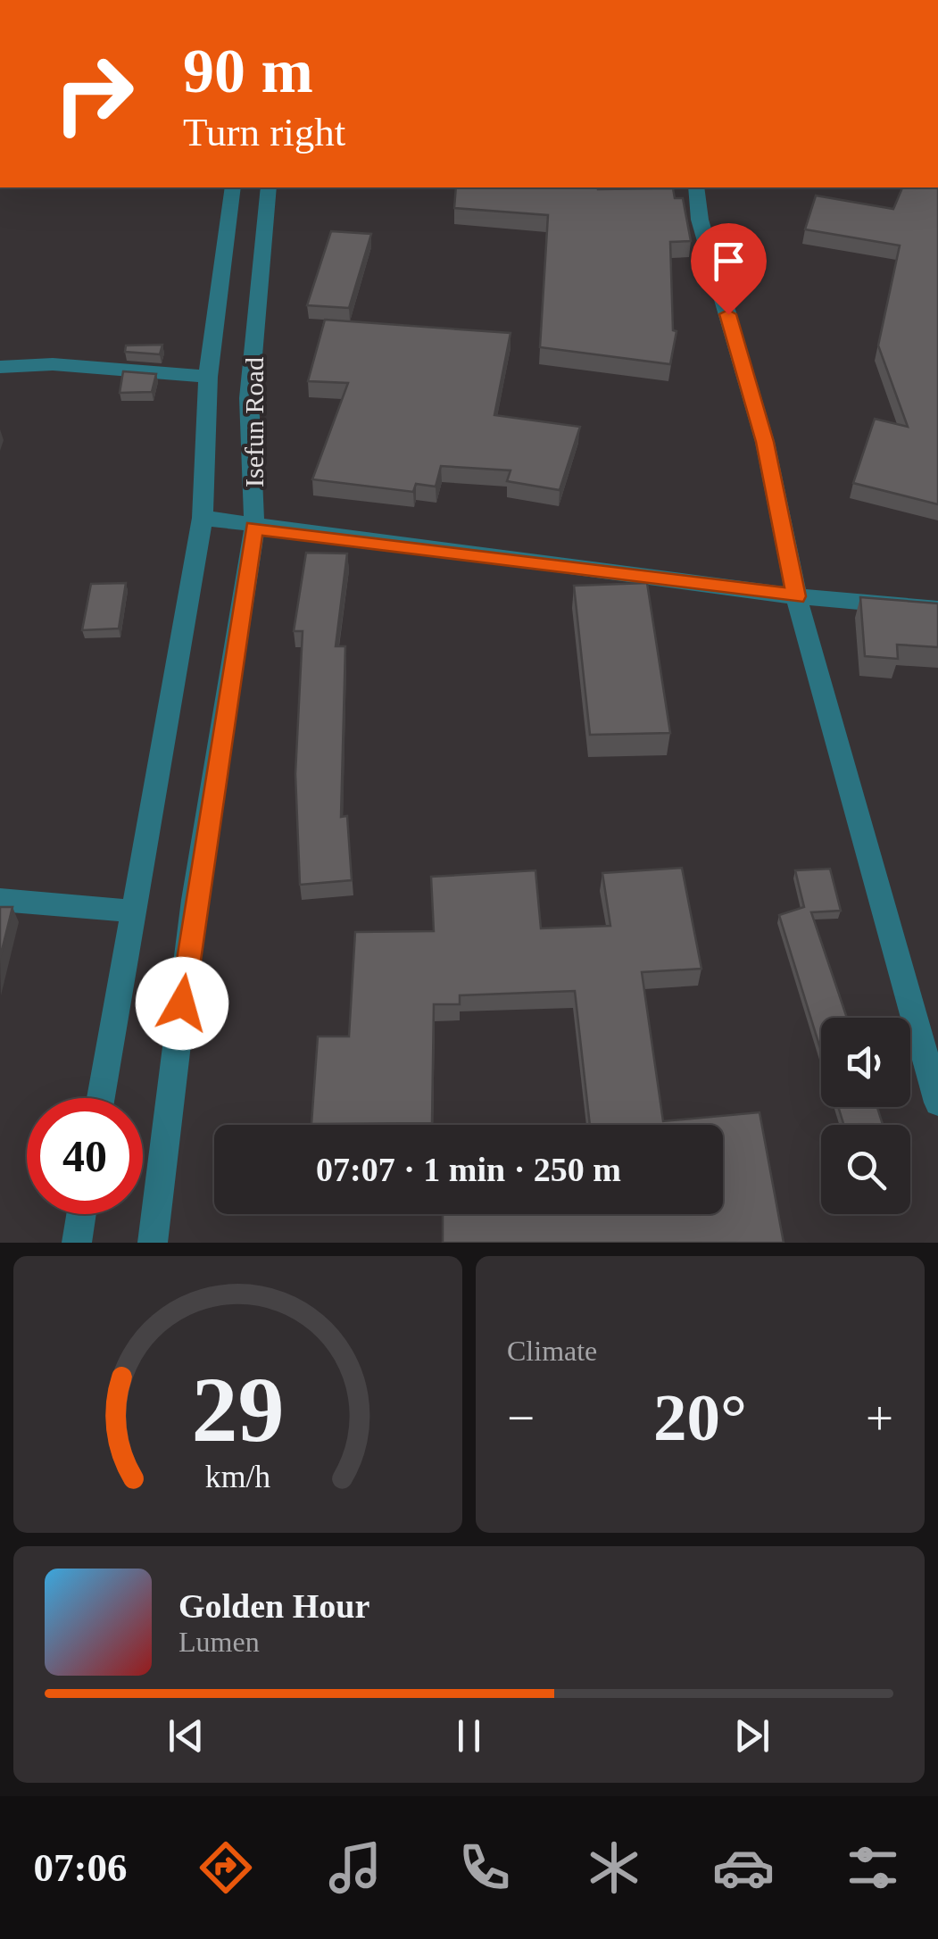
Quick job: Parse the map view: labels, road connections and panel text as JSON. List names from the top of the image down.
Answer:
{
  "streets": {
    "street": ["Isefun Road"]
  },
  "page": {
    "turn": ["90 m", "Turn right"],
    "limit": "40",
    "trip": "07:07 · 1 min · 250 m",
    "tile": "Climate",
    "heat": ["−", "20°", "+"],
    "song": ["Golden Hour", "Lumen"],
    "tabs": "07:06",
    "gauge": ["29", "km/h"]
  }
}
